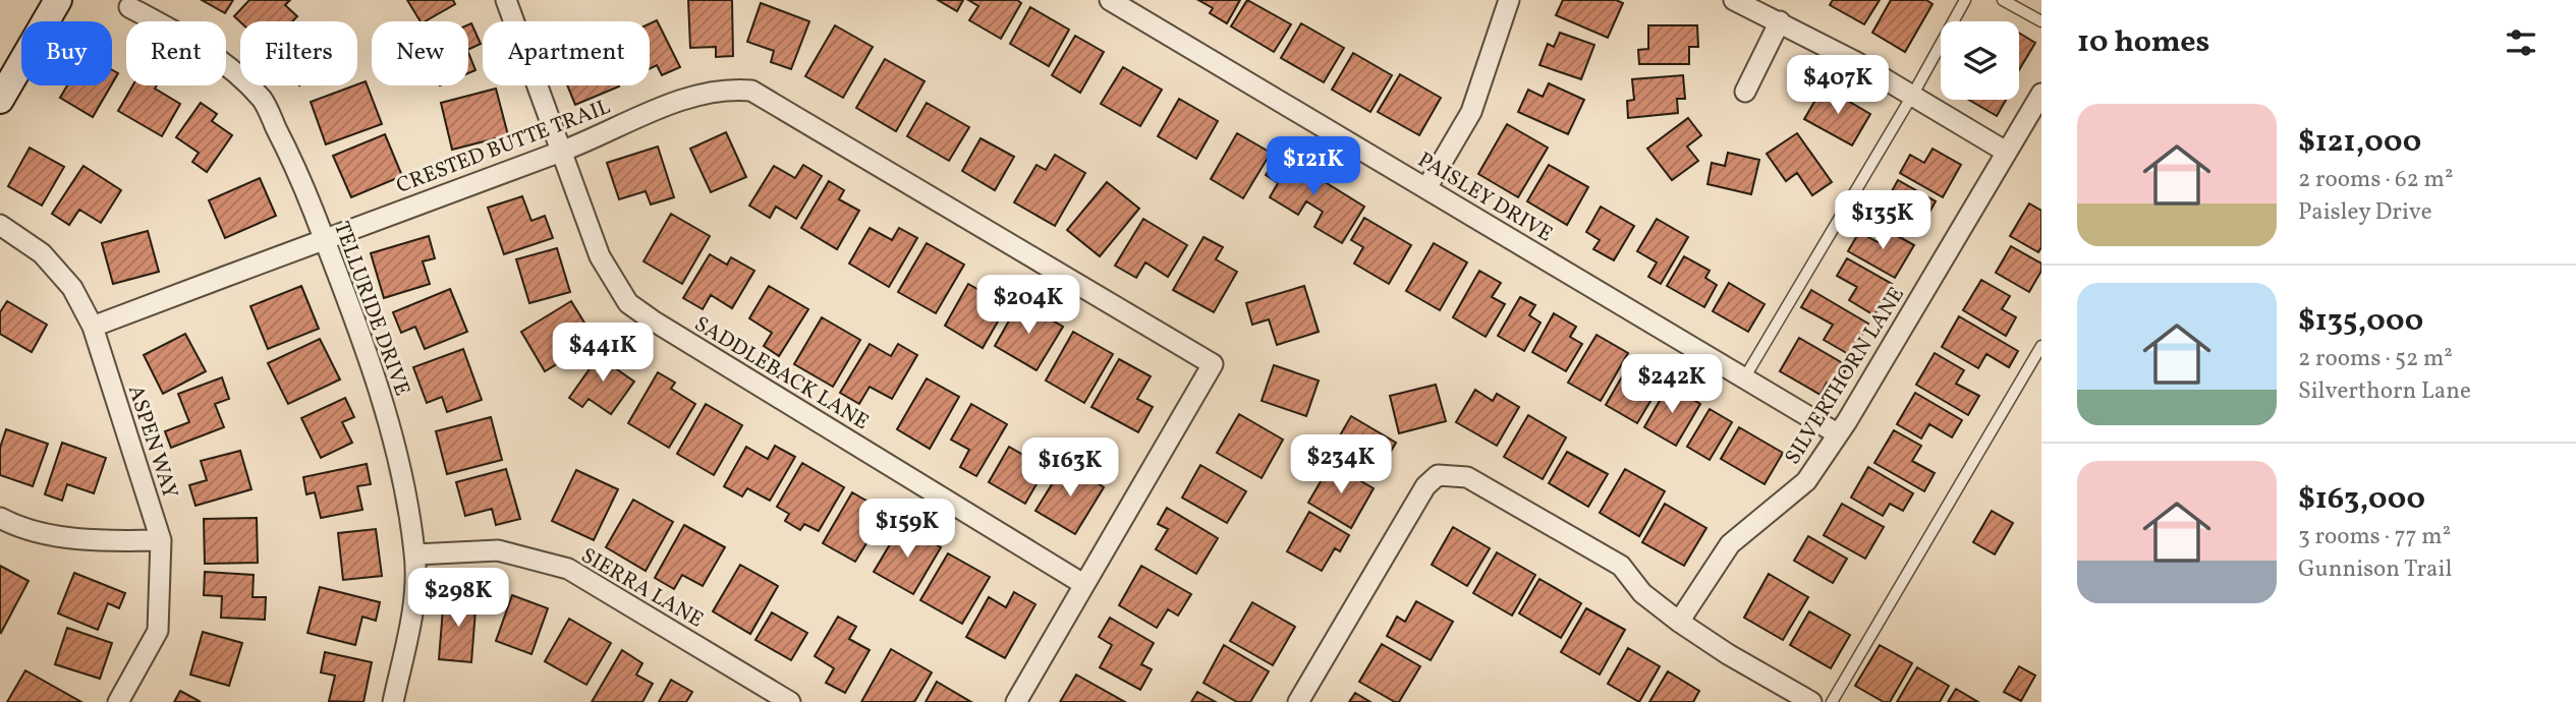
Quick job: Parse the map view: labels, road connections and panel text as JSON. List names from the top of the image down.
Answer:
{
  "streets": {
    "street": [
      "CRESTED BUTTE TRAIL",
      "PAISLEY DRIVE",
      "TELLURIDE DRIVE",
      "SADDLEBACK LANE",
      "SILVERTHORN LANE",
      "ASPEN WAY",
      "SIERRA LANE"
    ]
  },
  "crossings": [
    ["CRESTED BUTTE TRAIL", "TELLURIDE DRIVE"],
    ["CRESTED BUTTE TRAIL", "SADDLEBACK LANE"],
    ["CRESTED BUTTE TRAIL", "ASPEN WAY"],
    ["PAISLEY DRIVE", "SILVERTHORN LANE"],
    ["TELLURIDE DRIVE", "SIERRA LANE"]
  ],
  "page": {
    "heading": "10 homes",
    "chip": [
      "Buy",
      "Rent",
      "Filters",
      "New",
      "Apartment"
    ],
    "price": [
      "$407K",
      "$121K",
      "$135K",
      "$204K",
      "$441K",
      "$242K",
      "$234K",
      "$163K",
      "$159K",
      "$298K"
    ],
    "list": [
      {
        "name": "$121,000",
        "note": "2 rooms · 62 m² · Paisley Drive"
      },
      {
        "name": "$135,000",
        "note": "2 rooms · 52 m² · Silverthorn Lane"
      },
      {
        "name": "$163,000",
        "note": "3 rooms · 77 m² · Gunnison Trail"
      }
    ]
  }
}
